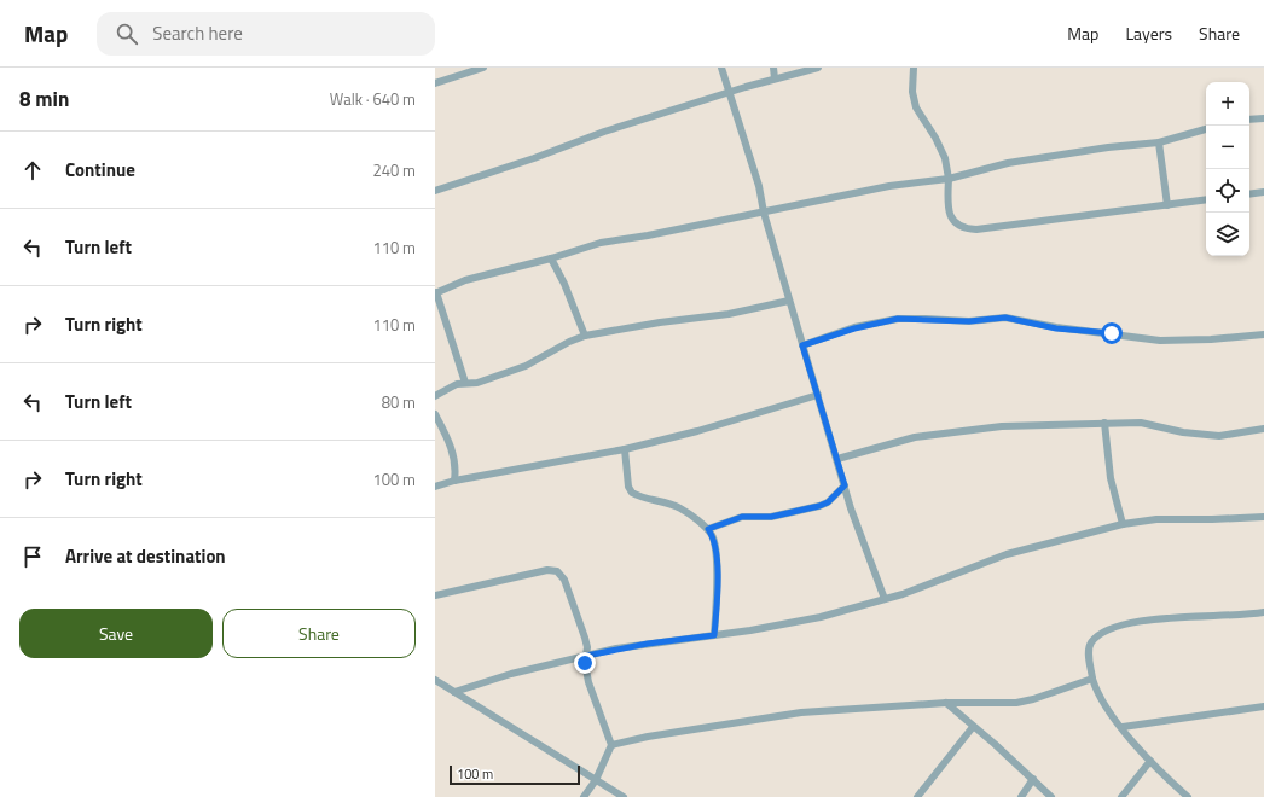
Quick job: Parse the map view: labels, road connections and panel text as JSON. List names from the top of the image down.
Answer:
{
  "scale_bar": "100 m",
  "page": {
    "header": "Map",
    "search": "Search here",
    "nav": ["Map", "Layers", "Share"],
    "heading": ["8 min", "Walk · 640 m"],
    "map_buttons": ["+", "−"],
    "list": [
      ["Continue", "240 m"],
      ["Turn left", "110 m"],
      ["Turn right", "110 m"],
      ["Turn left", "80 m"],
      ["Turn right", "100 m"],
      "Arrive at destination"
    ],
    "buttons": ["Save", "Share"],
    "scale": "100 m"
  }
}
